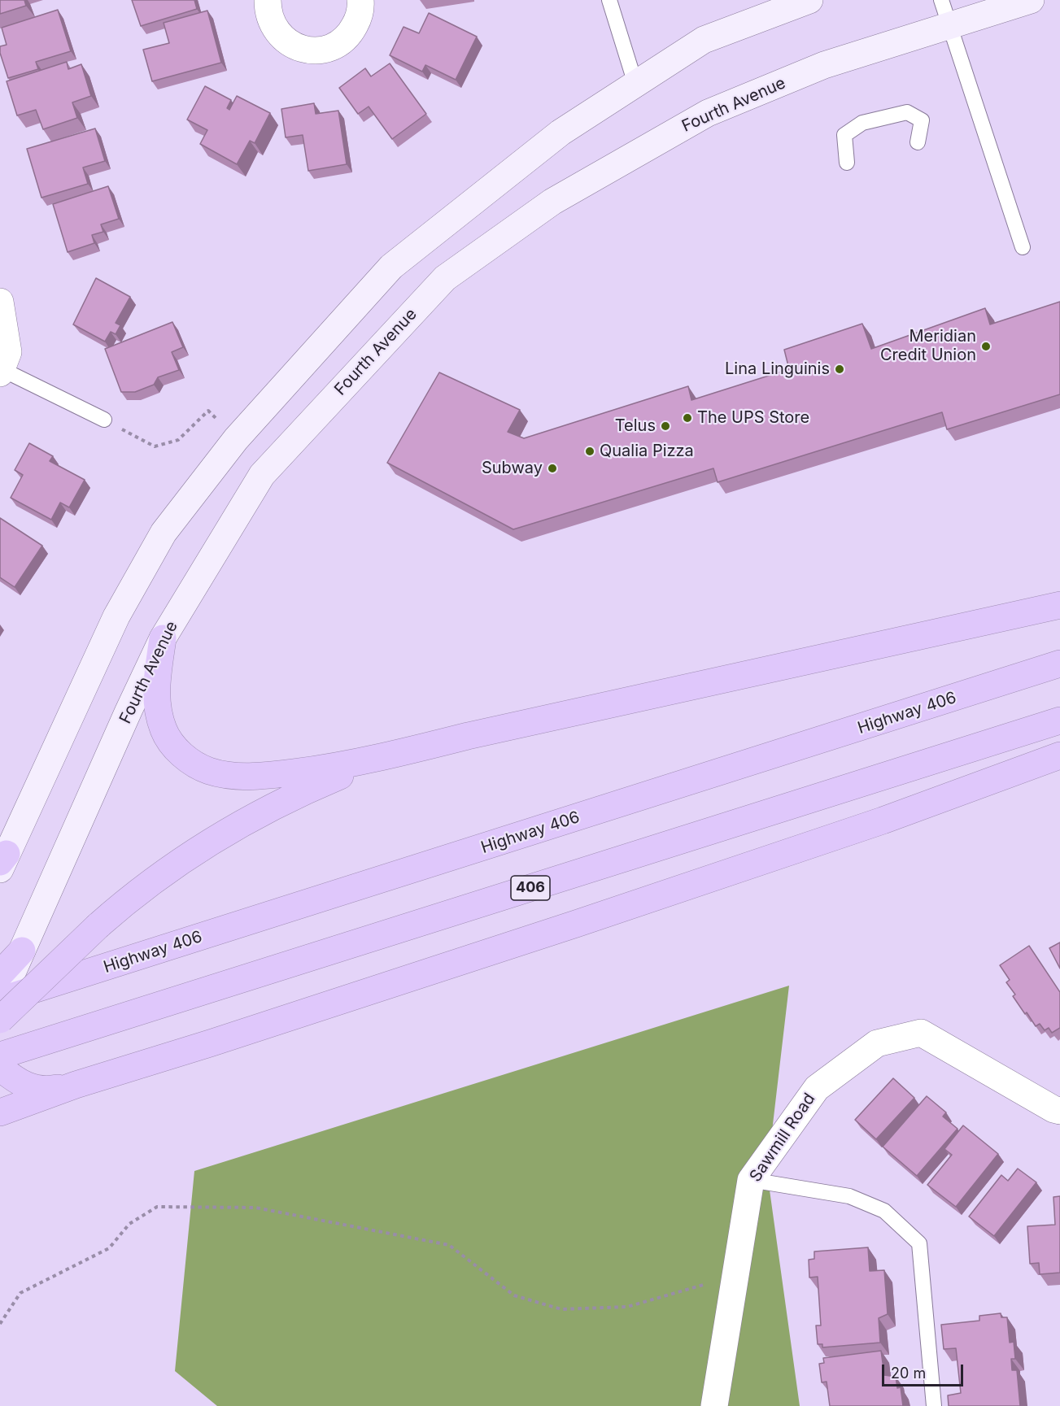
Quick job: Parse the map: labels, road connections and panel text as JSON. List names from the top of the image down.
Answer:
{
  "streets": {
    "highway": ["Highway 406", "406"],
    "main road": ["Fourth Avenue"],
    "street": ["Sawmill Road"]
  },
  "crossings": [
    ["Fourth Avenue", "Highway 406"]
  ],
  "places": [
    "Meridian Credit Union",
    "Lina Linguinis",
    "The UPS Store",
    "Telus",
    "Qualia Pizza",
    "Subway"
  ],
  "scale_bar": "20 m"
}
